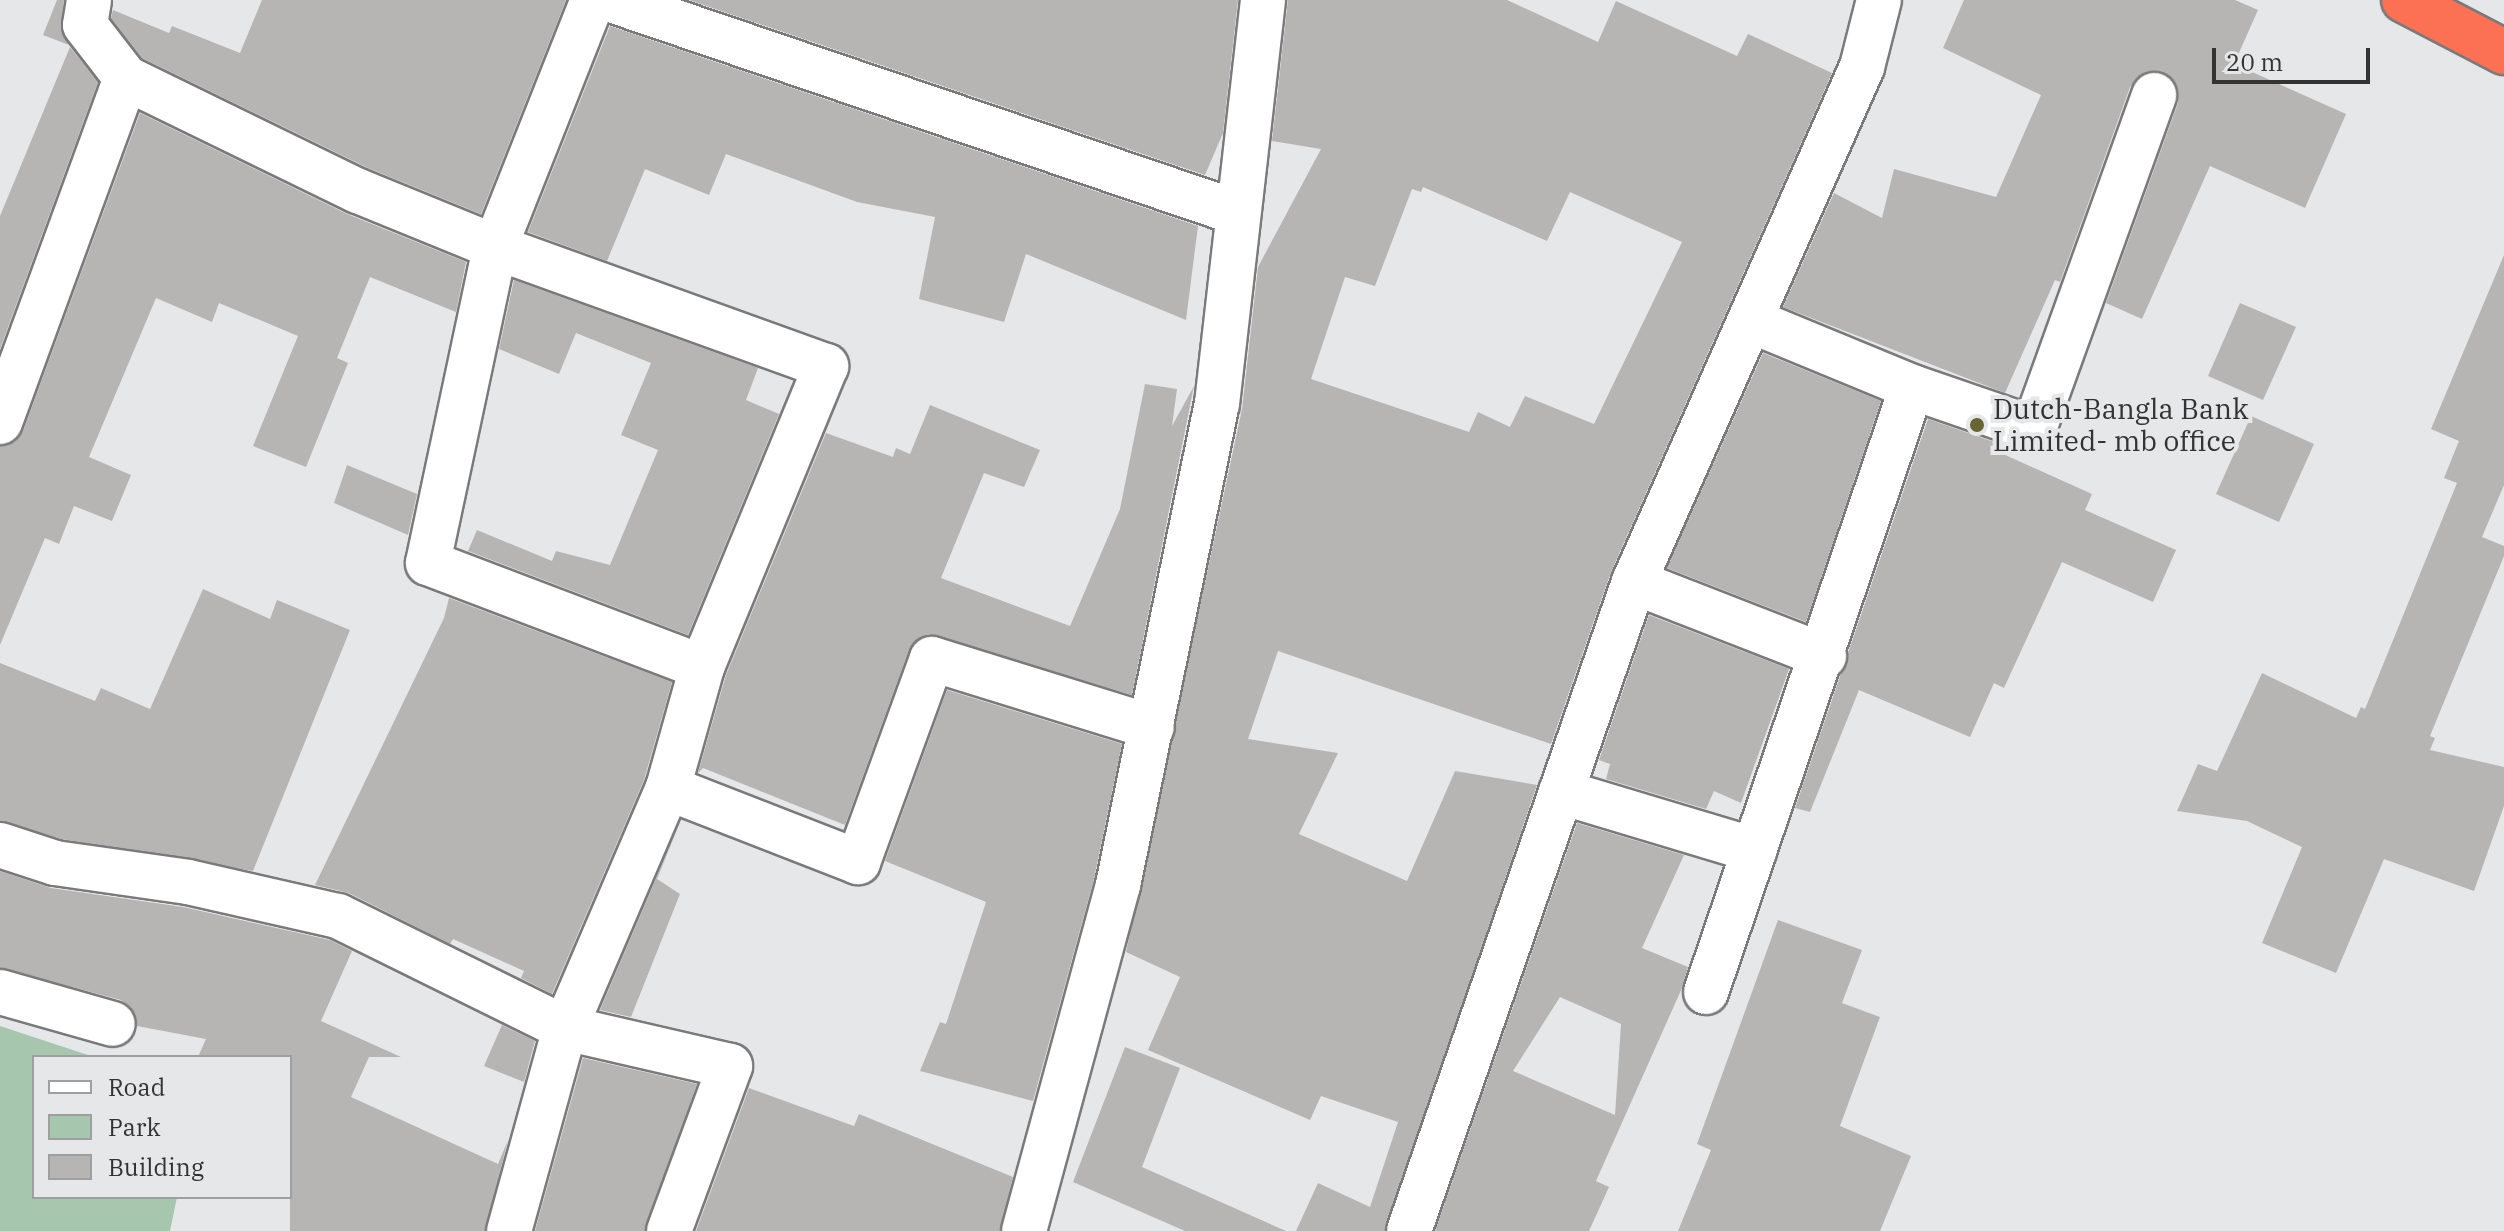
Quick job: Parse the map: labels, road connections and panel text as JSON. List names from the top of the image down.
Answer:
{
  "places": ["Dutch-Bangla Bank Limited- mb office"],
  "legend": ["Road", "Park", "Building"],
  "scale_bar": "20 m"
}
